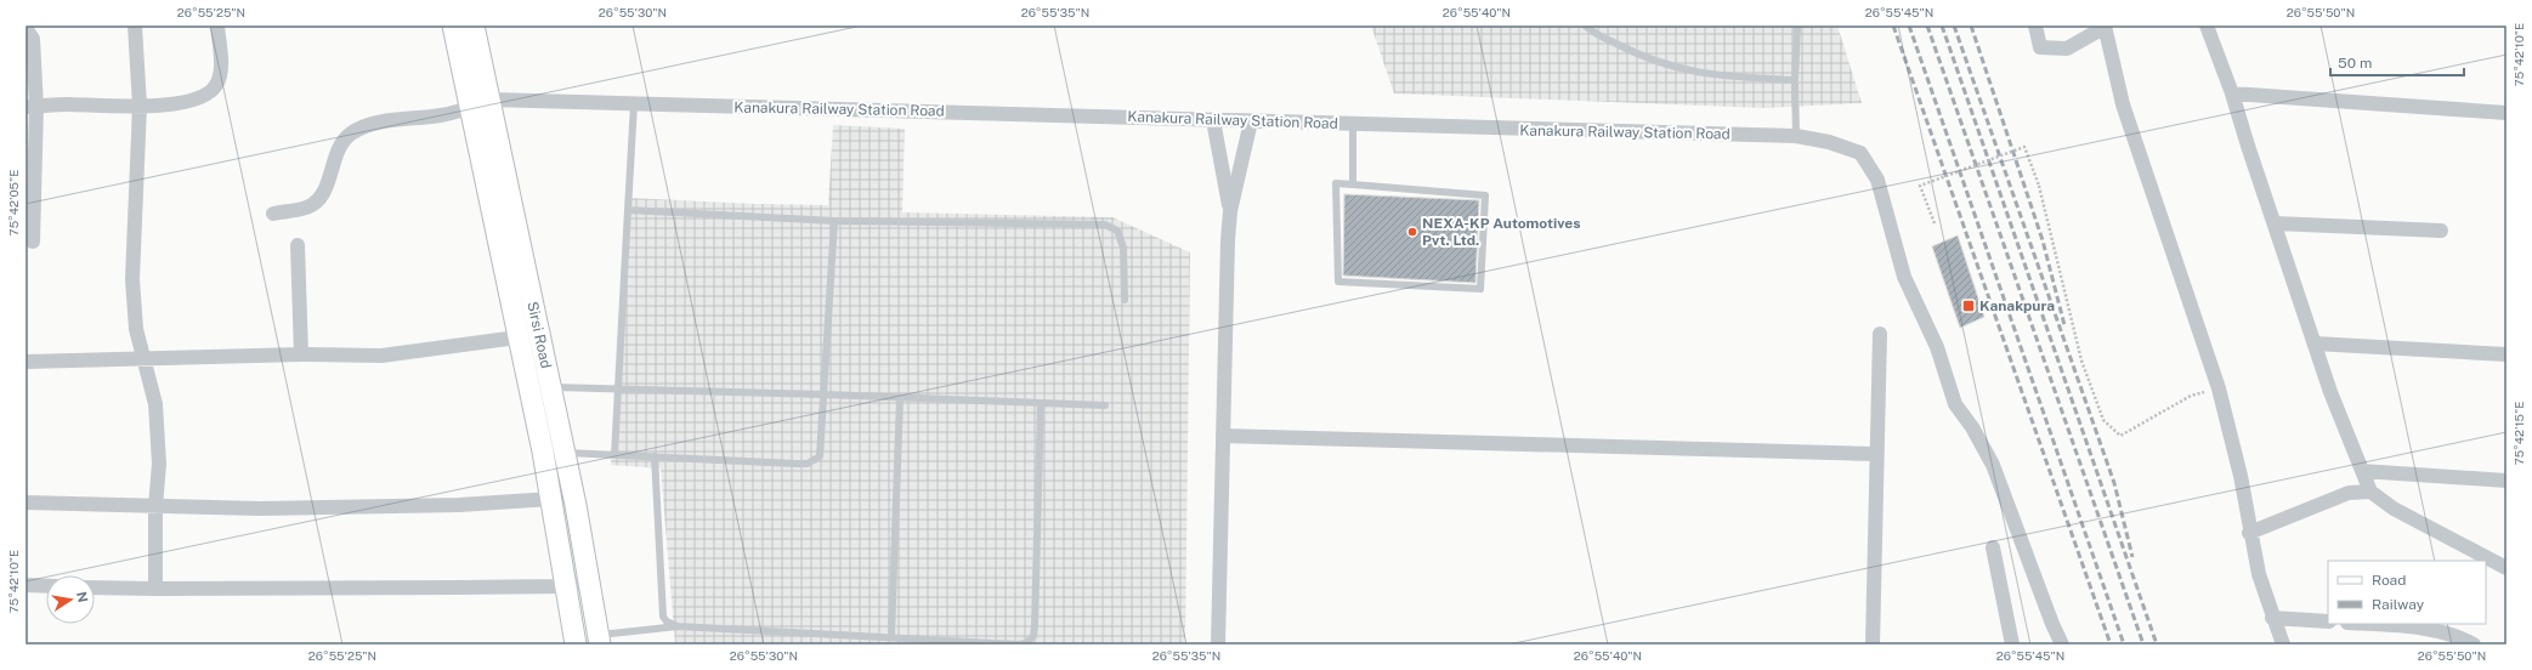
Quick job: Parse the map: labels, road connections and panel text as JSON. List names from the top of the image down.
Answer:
{
  "streets": {
    "main road": ["Sirsi Road"],
    "street": ["Kanakura Railway Station Road"]
  },
  "crossings": [
    ["Kanakura Railway Station Road", "Sirsi Road"]
  ],
  "places": {
    "other": ["NEXA-KP Automotives Pvt. Ltd."],
    "transit": ["Kanakpura"]
  },
  "legend": ["Road", "Railway"],
  "scale_bar": "50 m",
  "north": "right",
  "coordinates": [
    "26°55'25\"N",
    "26°55'30\"N",
    "26°55'35\"N",
    "26°55'40\"N",
    "26°55'45\"N",
    "26°55'50\"N",
    "75°42'10\"E",
    "75°42'05\"E",
    "75°42'15\"E"
  ]
}
